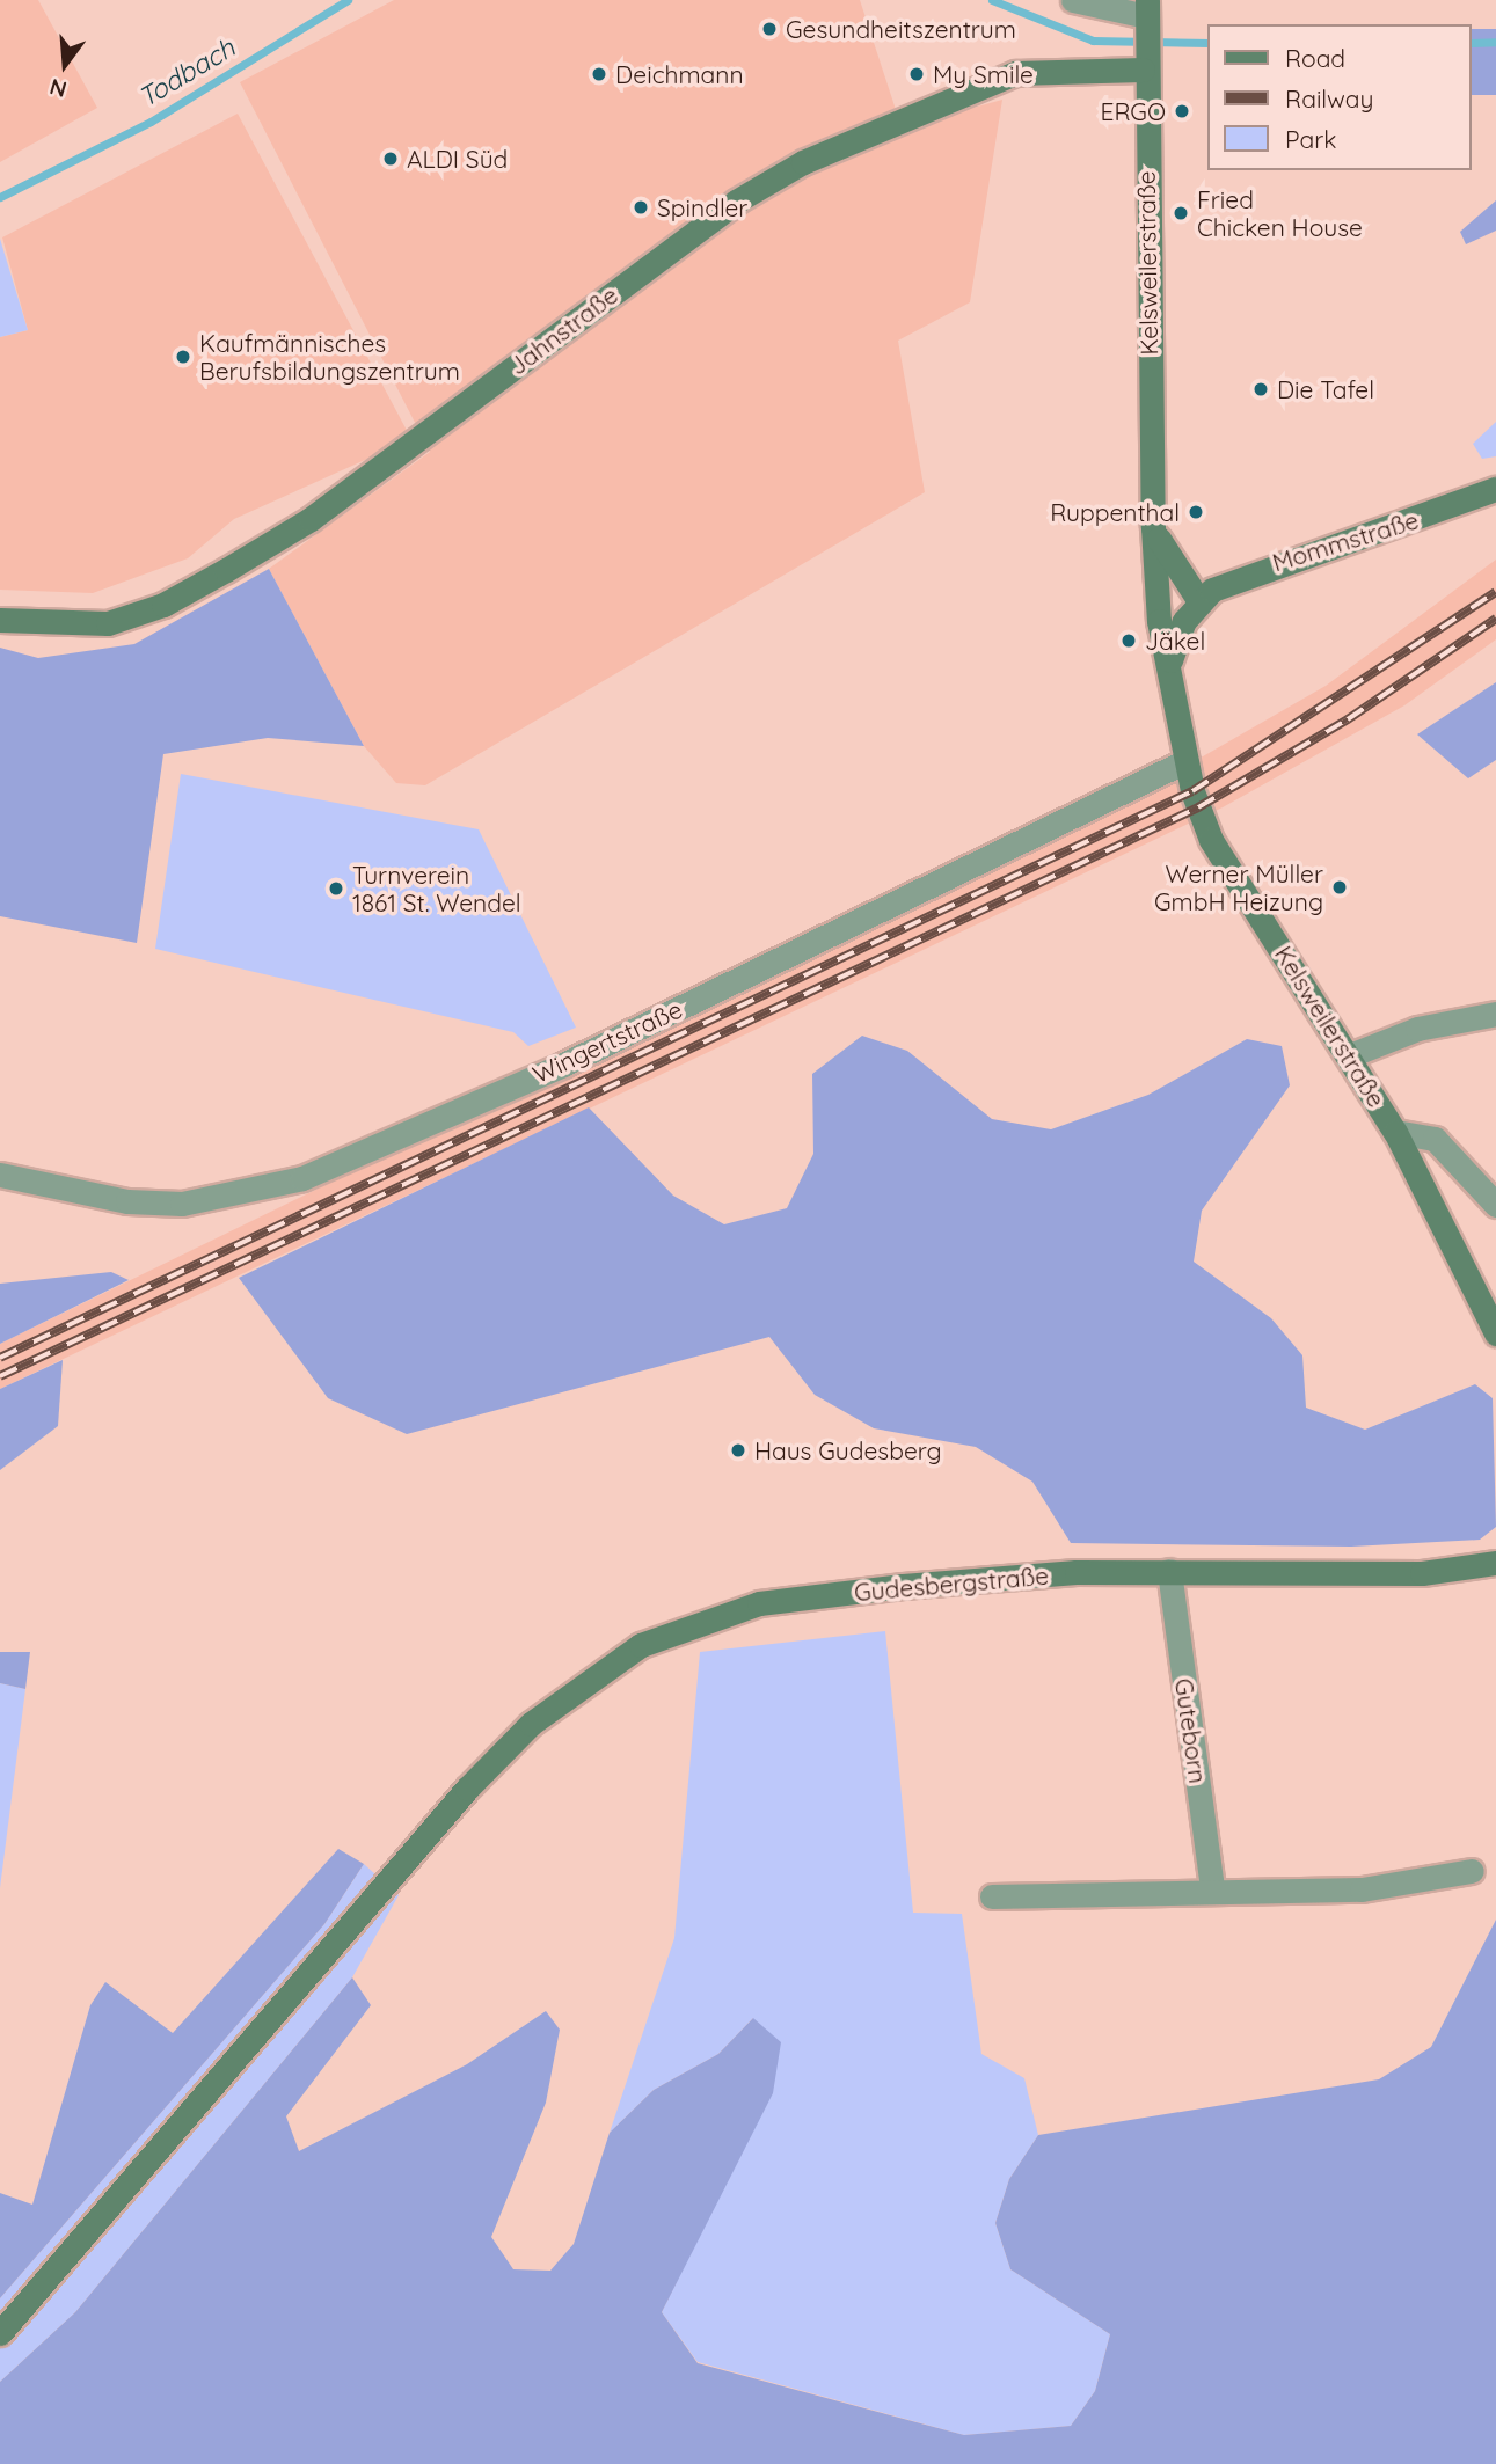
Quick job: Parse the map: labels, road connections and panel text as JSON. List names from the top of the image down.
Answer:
{
  "streets": {
    "main road": [
      "Kelsweilerstraße",
      "Jahnstraße",
      "Mommstraße",
      "Gudesbergstraße"
    ],
    "street": ["Wingertstraße", "Guteborn"]
  },
  "crossings": [
    ["Kelsweilerstraße", "Jahnstraße"],
    ["Kelsweilerstraße", "Mommstraße"],
    ["Kelsweilerstraße", "Wingertstraße"],
    ["Gudesbergstraße", "Guteborn"]
  ],
  "water": ["Todbach"],
  "places": [
    "Gesundheitszentrum",
    "Deichmann",
    "My Smile",
    "ERGO",
    "ALDI Süd",
    "Spindler",
    "Fried Chicken House",
    "Kaufmännisches Berufsbildungszentrum",
    "Die Tafel",
    "Ruppenthal",
    "Jäkel",
    "Werner Müller GmbH Heizung",
    "Turnverein 1861 St. Wendel",
    "Haus Gudesberg"
  ],
  "legend": ["Road", "Railway", "Park"],
  "north": "bottom"
}
